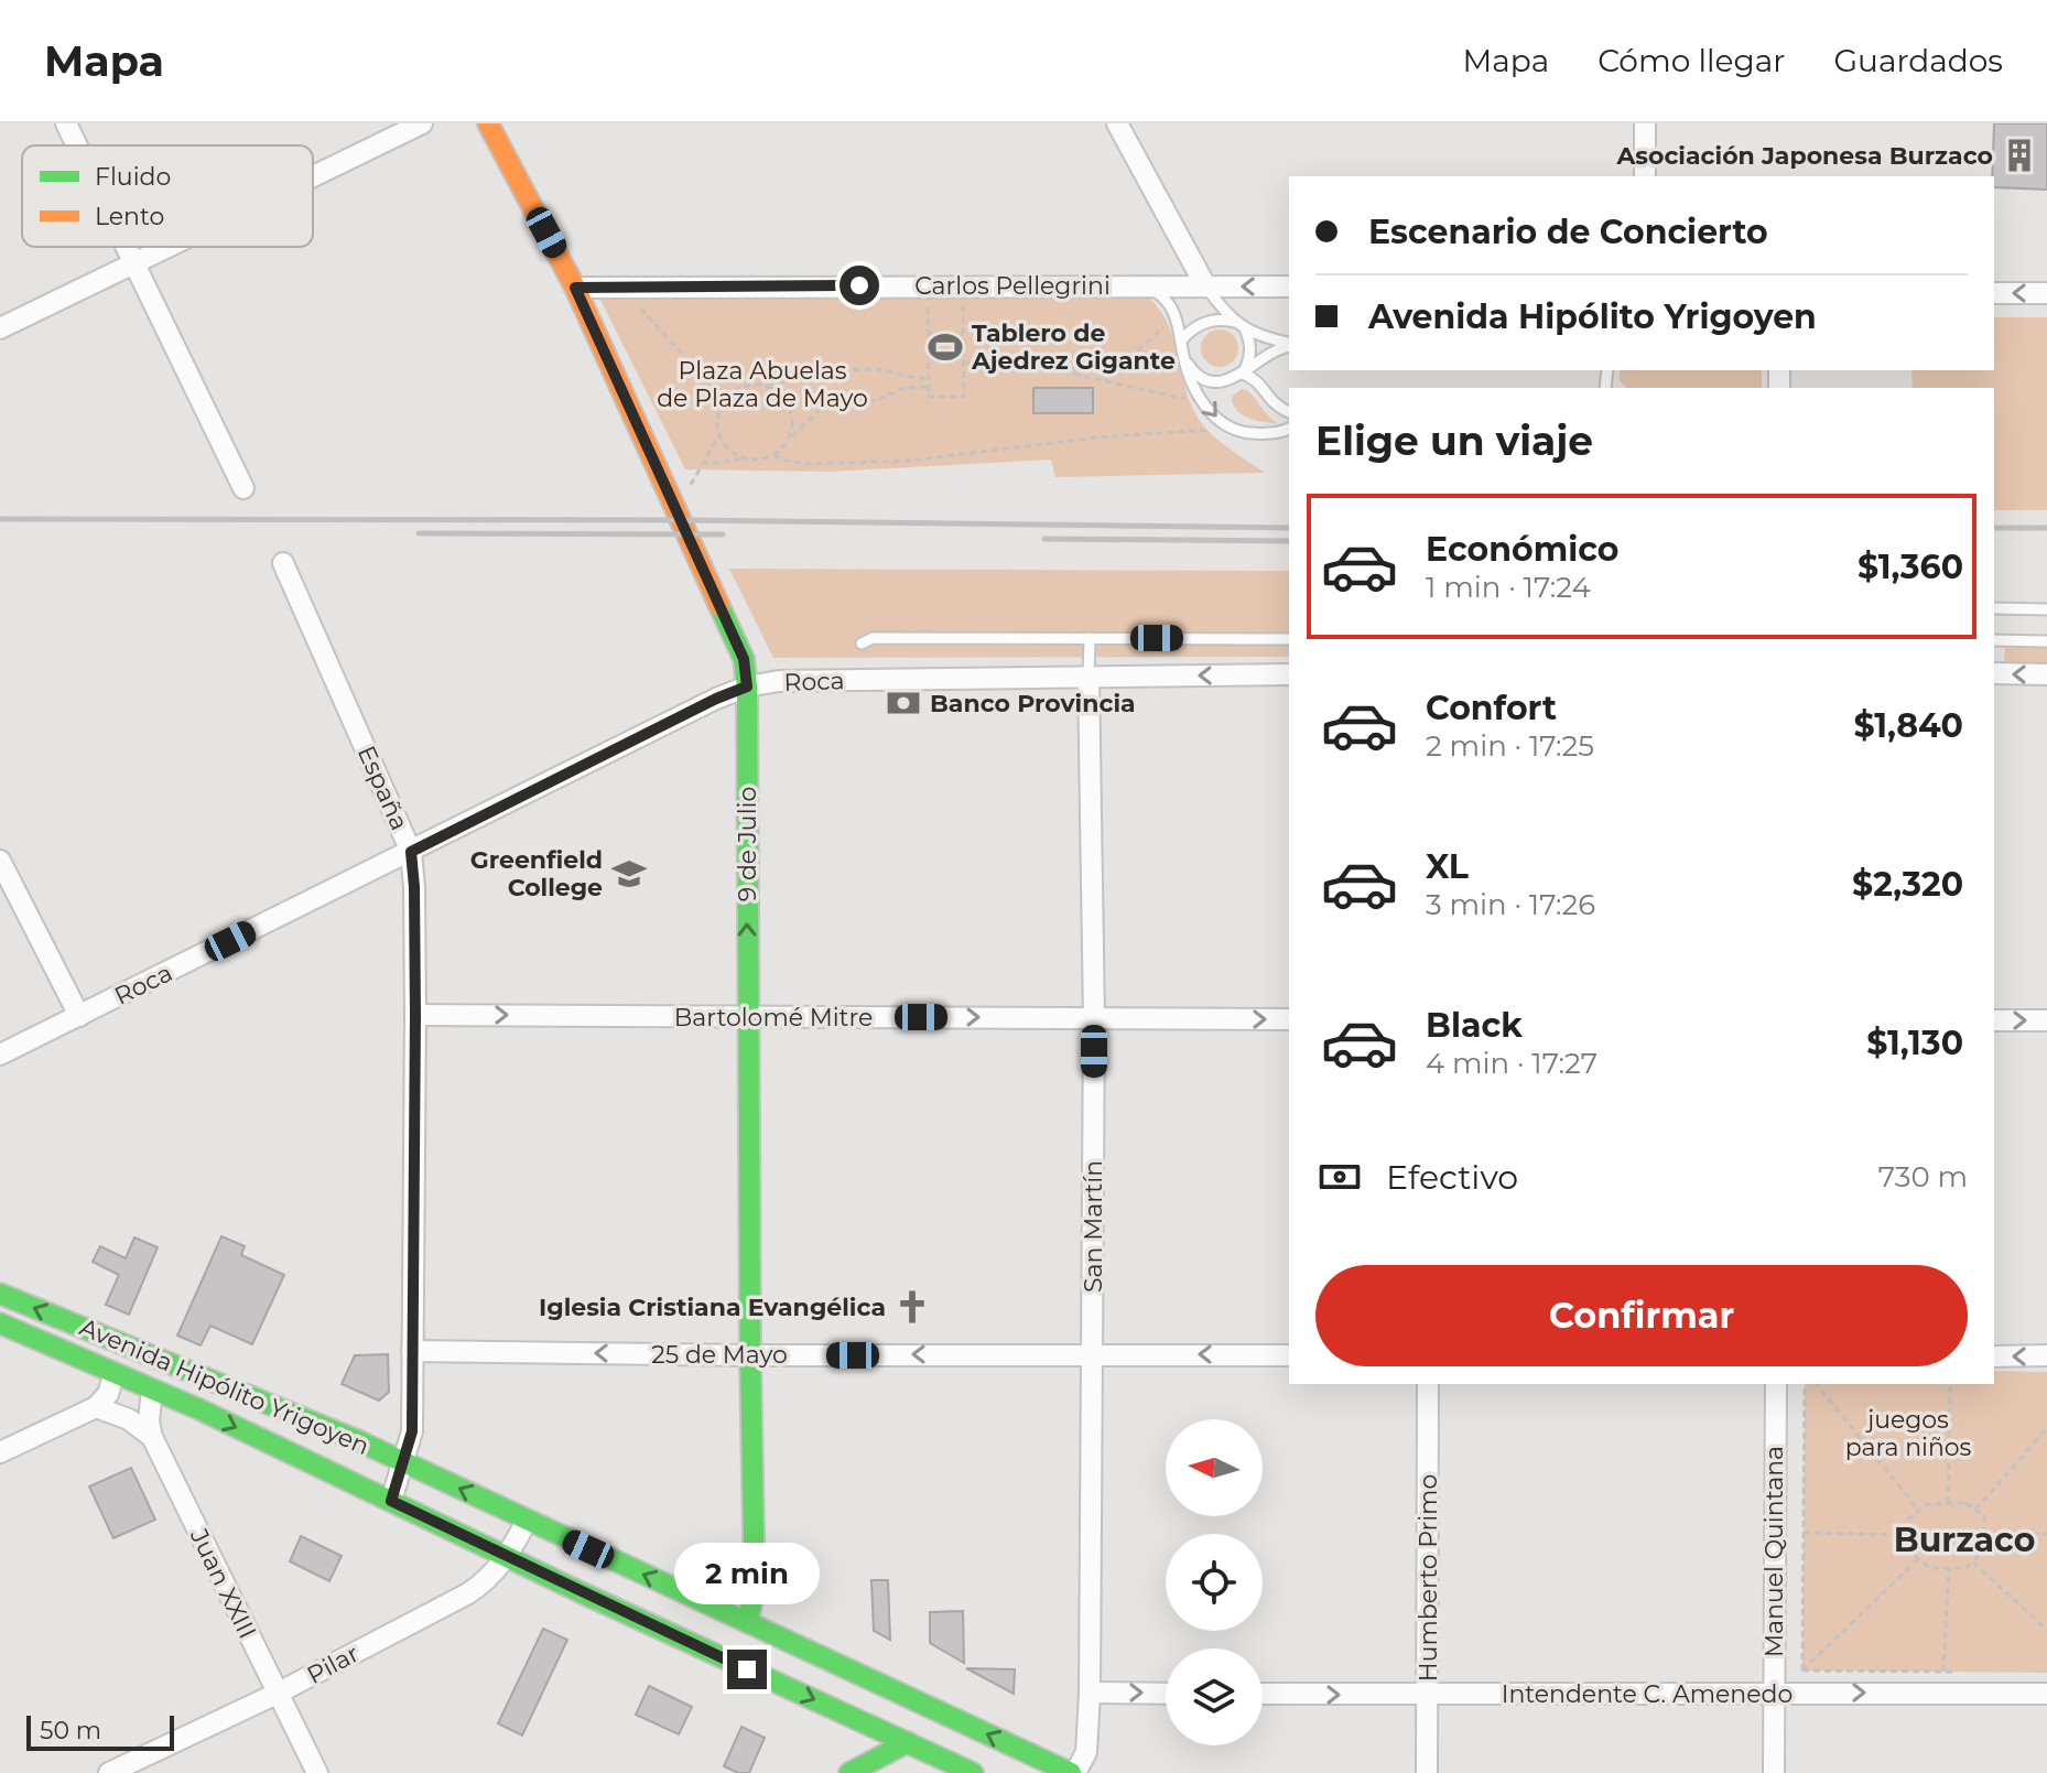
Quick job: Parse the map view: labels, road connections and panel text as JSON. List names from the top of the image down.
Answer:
{
  "streets": {
    "main road": ["9 de Julio", "Avenida Hipólito Yrigoyen"],
    "street": [
      "Carlos Pellegrini",
      "Roca",
      "España",
      "Bartolomé Mitre",
      "San Martín",
      "25 de Mayo",
      "Manuel Quintana",
      "Humberto Primo",
      "Juan XXIII",
      "Pilar",
      "Intendente C. Amenedo"
    ]
  },
  "crossings": [
    ["Carlos Pellegrini", "9 de Julio"],
    ["Roca", "España"],
    ["Roca", "9 de Julio"],
    ["Roca", "San Martín"],
    ["España", "Bartolomé Mitre"],
    ["España", "25 de Mayo"],
    ["España", "Avenida Hipólito Yrigoyen"],
    ["9 de Julio", "Bartolomé Mitre"],
    ["9 de Julio", "25 de Mayo"],
    ["9 de Julio", "Avenida Hipólito Yrigoyen"],
    ["Bartolomé Mitre", "San Martín"],
    ["San Martín", "25 de Mayo"],
    ["San Martín", "Avenida Hipólito Yrigoyen"],
    ["Avenida Hipólito Yrigoyen", "Juan XXIII"],
    ["Avenida Hipólito Yrigoyen", "Pilar"],
    ["Manuel Quintana", "Intendente C. Amenedo"],
    ["Humberto Primo", "Intendente C. Amenedo"],
    ["Juan XXIII", "Pilar"]
  ],
  "one_way": ["Bartolomé Mitre", "25 de Mayo", "Intendente C. Amenedo"],
  "districts": ["Burzaco"],
  "parks": ["Plaza Abuelas de Plaza de Mayo", "juegos para niños"],
  "places": {
    "building": ["Asociación Japonesa Burzaco"],
    "sports": ["Tablero de Ajedrez Gigante"],
    "bank": ["Banco Provincia"],
    "school or university": ["Greenfield College"],
    "church": ["Iglesia Cristiana Evangélica"]
  },
  "legend": ["Fluido", "Lento"],
  "scale_bar": "50 m",
  "north": "left",
  "page": {
    "header": "Mapa",
    "nav": ["Mapa", "Cómo llegar", "Guardados"],
    "banner": ["Escenario de Concierto", "Avenida Hipólito Yrigoyen"],
    "heading": "Elige un viaje",
    "list": [
      {
        "name": "Económico",
        "note": "1 min · 17:24",
        "value": "$1,360"
      },
      {
        "name": "Confort",
        "note": "2 min · 17:25",
        "value": "$1,840"
      },
      {
        "name": "XL",
        "note": "3 min · 17:26",
        "value": "$2,320"
      },
      {
        "name": "Black",
        "note": "4 min · 17:27",
        "value": "$1,130"
      }
    ],
    "pay": ["Efectivo", "730 m"],
    "buttons": "Confirmar",
    "bubble": "2 min",
    "scale": "50 m"
  }
}
